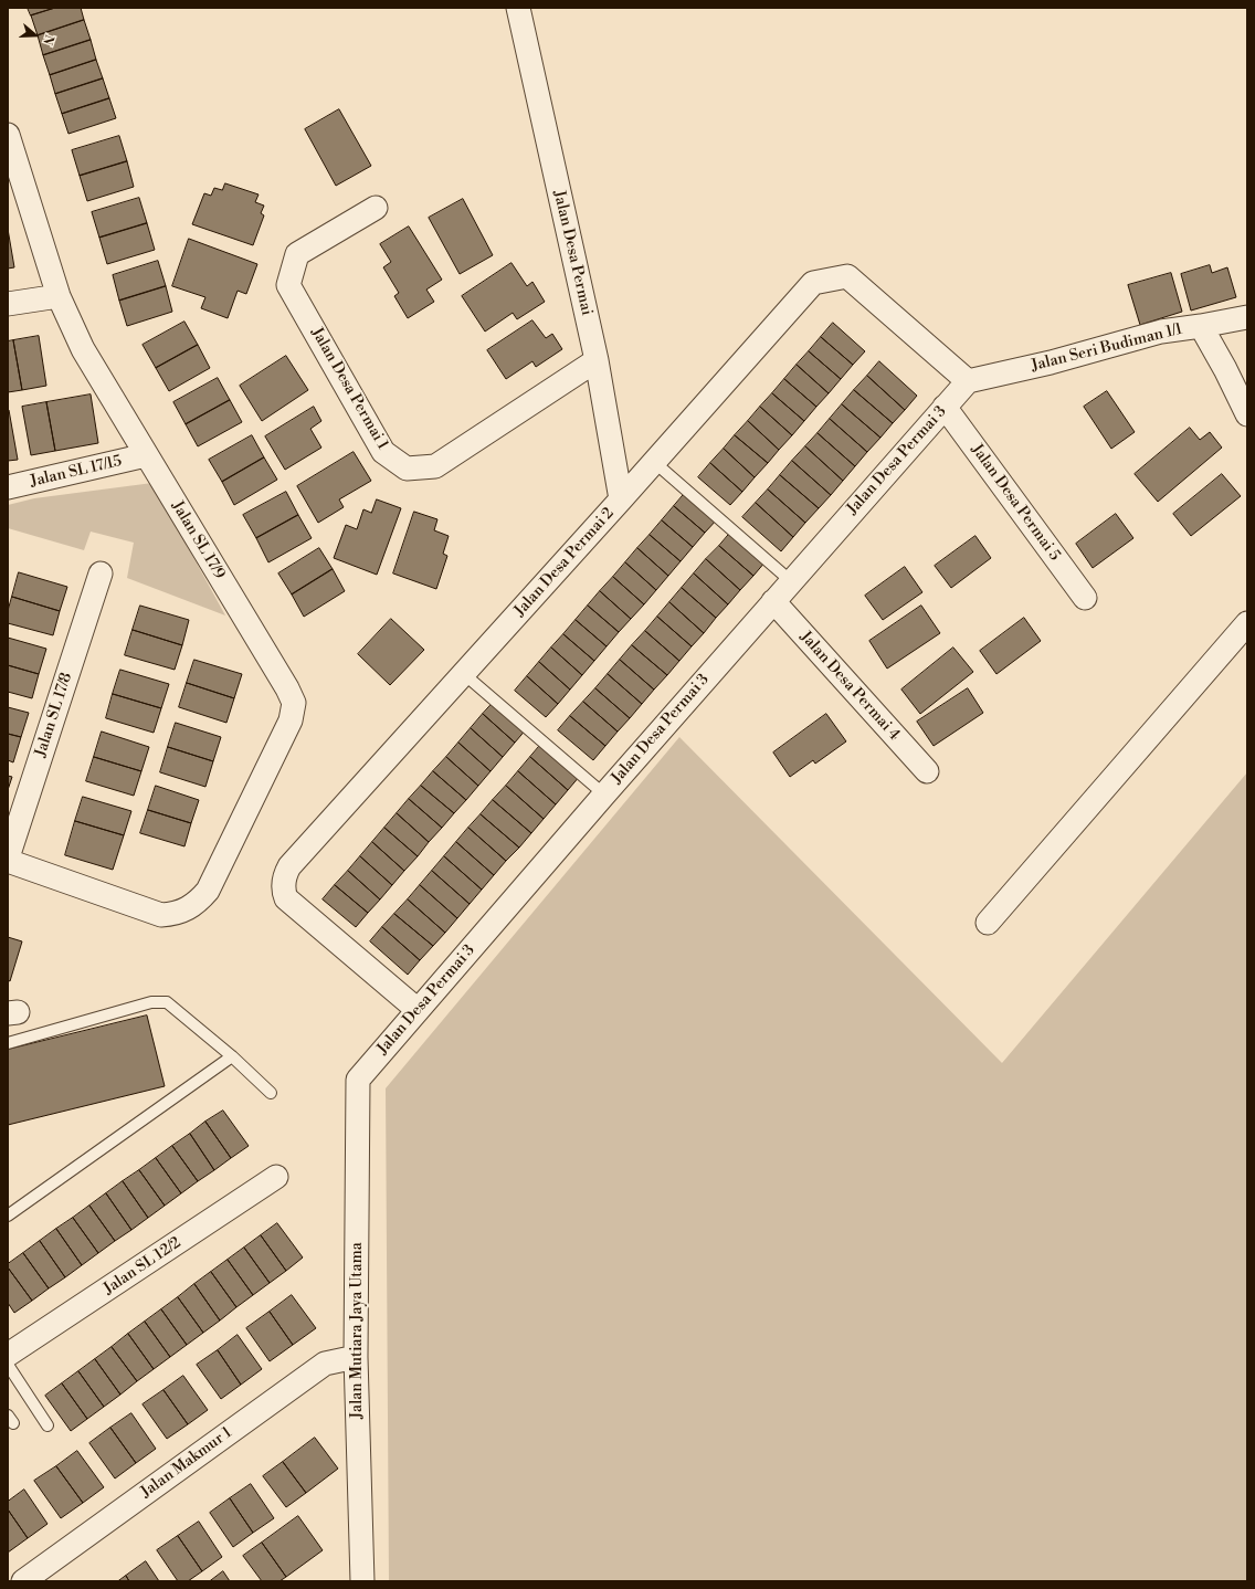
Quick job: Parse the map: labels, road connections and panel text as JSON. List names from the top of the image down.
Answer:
{
  "streets": {
    "street": [
      "Jalan Desa Permai",
      "Jalan Seri Budiman 1/1",
      "Jalan Desa Permai 1",
      "Jalan Desa Permai 3",
      "Jalan SL 17/15",
      "Jalan Desa Permai 5",
      "Jalan SL 17/9",
      "Jalan Desa Permai 2",
      "Jalan Desa Permai 4",
      "Jalan SL 17/8",
      "Jalan SL 12/2",
      "Jalan Mutiara Jaya Utama",
      "Jalan Makmur 1"
    ]
  },
  "crossings": [
    ["Jalan Desa Permai", "Jalan Desa Permai 1"],
    ["Jalan Desa Permai", "Jalan Desa Permai 2"],
    ["Jalan Seri Budiman 1/1", "Jalan Desa Permai 3"],
    ["Jalan Seri Budiman 1/1", "Jalan Desa Permai 2"],
    ["Jalan Desa Permai 3", "Jalan Desa Permai 5"],
    ["Jalan Desa Permai 3", "Jalan Desa Permai 2"],
    ["Jalan Desa Permai 3", "Jalan Desa Permai 4"],
    ["Jalan Desa Permai 3", "Jalan Mutiara Jaya Utama"],
    ["Jalan SL 17/15", "Jalan SL 17/9"],
    ["Jalan SL 17/9", "Jalan SL 17/8"],
    ["Jalan Mutiara Jaya Utama", "Jalan Makmur 1"]
  ],
  "north": "right"
}
